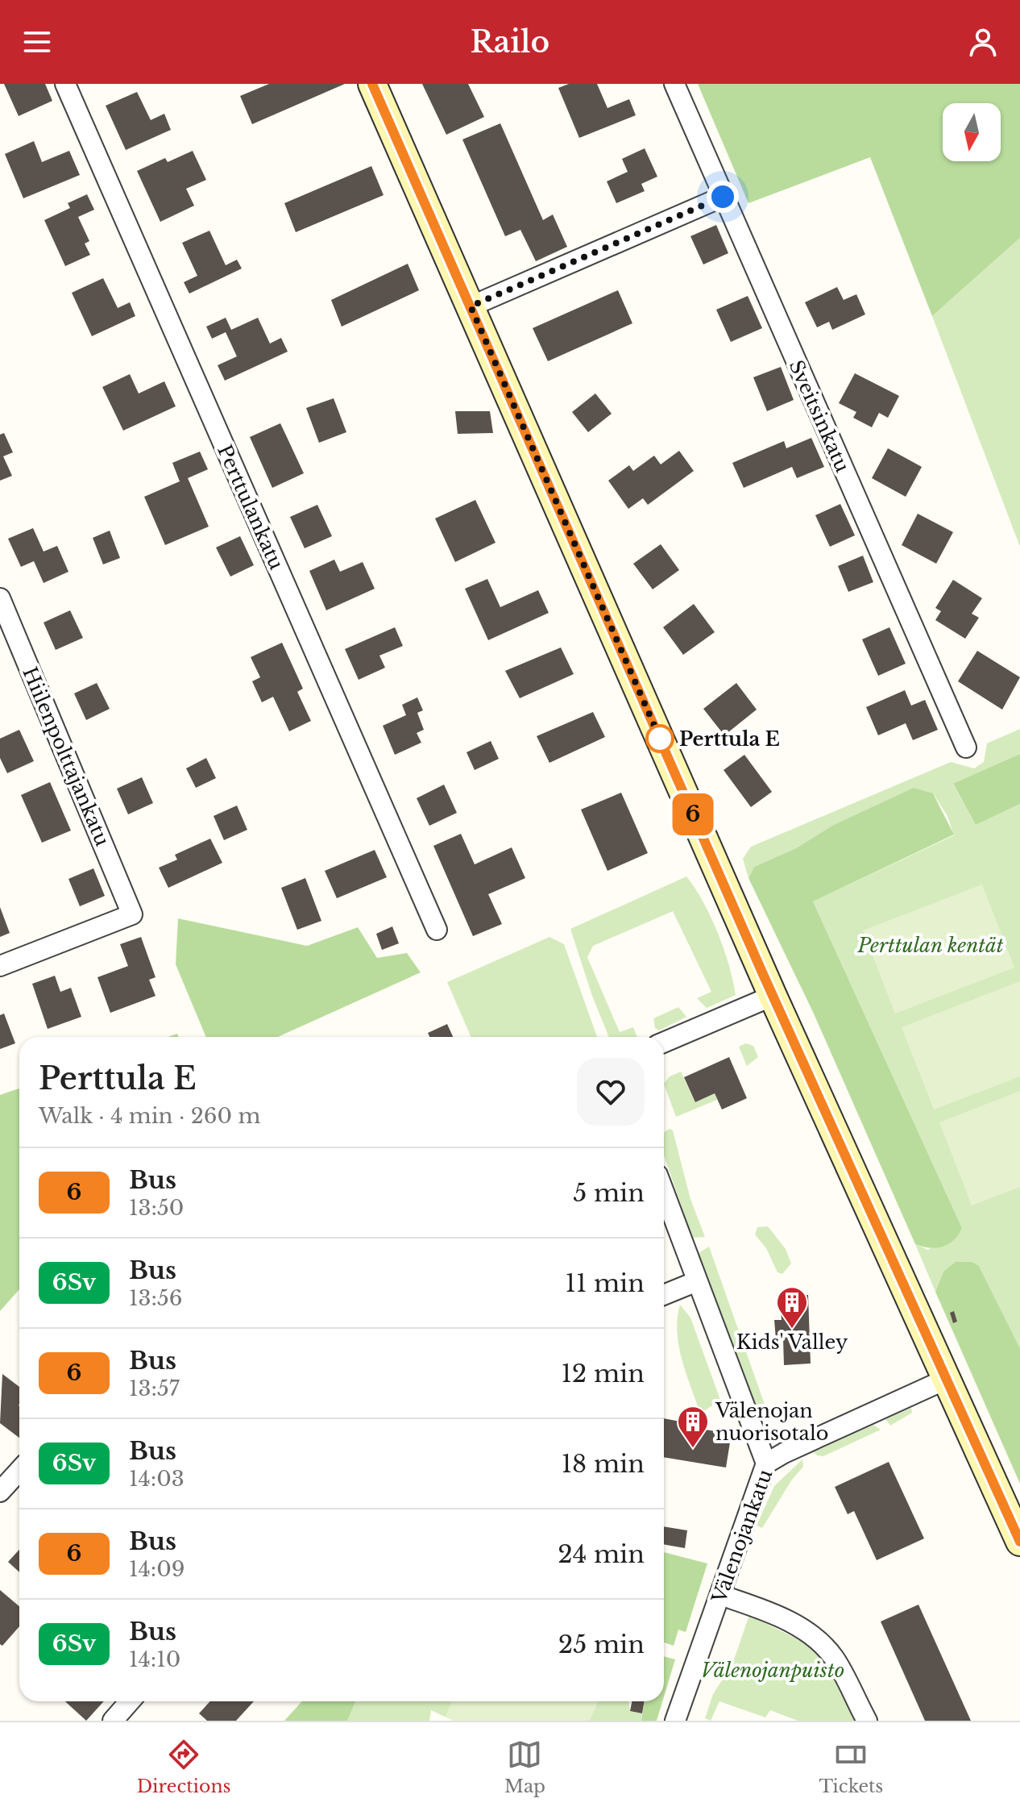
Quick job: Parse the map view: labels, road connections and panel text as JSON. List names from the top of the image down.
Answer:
{
  "streets": {
    "street": [
      "Sveitsinkatu",
      "Perttulankatu",
      "Hiilenpolttajankatu",
      "Välenojankatu"
    ]
  },
  "parks": ["Perttulan kentät", "Välenojanpuisto"],
  "places": {
    "other": ["Perttula E"],
    "building": ["Kids' Valley", "Välenojan nuorisotalo"]
  },
  "lines": ["bus line 6"],
  "north": "bottom",
  "page": {
    "header": "Railo",
    "on_map": "6",
    "heading": ["Perttula E", "Walk · 4 min · 260 m"],
    "list": [
      {
        "mark": "6",
        "name": "Bus",
        "note": "13:50",
        "value": "5 min"
      },
      {
        "mark": "6Sv",
        "name": "Bus",
        "note": "13:56",
        "value": "11 min"
      },
      {
        "mark": "6",
        "name": "Bus",
        "note": "13:57",
        "value": "12 min"
      },
      {
        "mark": "6Sv",
        "name": "Bus",
        "note": "14:03",
        "value": "18 min"
      },
      {
        "mark": "6",
        "name": "Bus",
        "note": "14:09",
        "value": "24 min"
      },
      {
        "mark": "6Sv",
        "name": "Bus",
        "note": "14:10",
        "value": "25 min"
      }
    ],
    "tabs": ["Directions", "Map", "Tickets"]
  }
}
